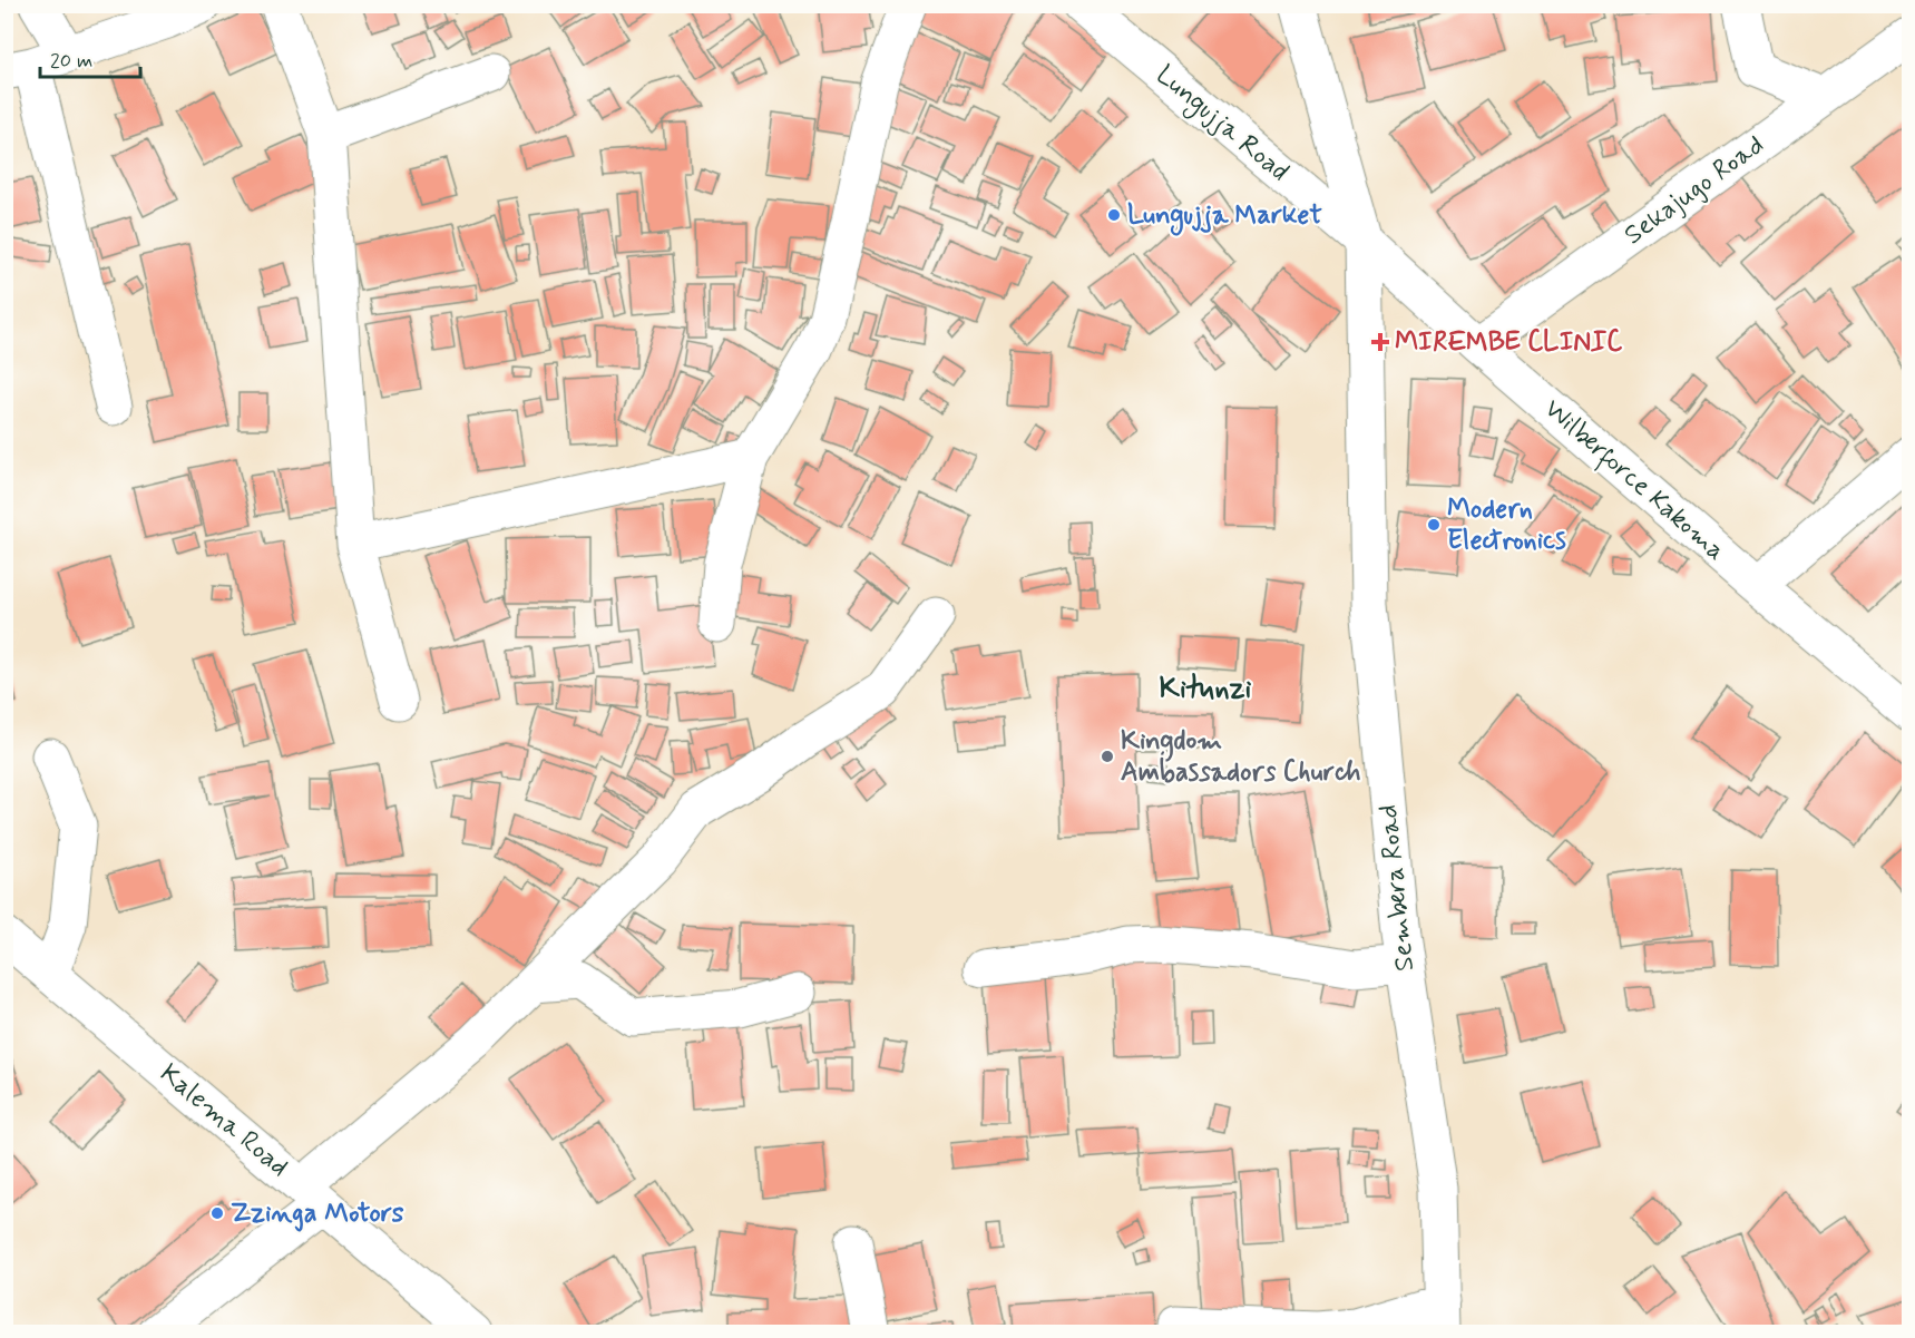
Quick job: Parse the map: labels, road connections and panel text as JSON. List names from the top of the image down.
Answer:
{
  "streets": {
    "street": [
      "Lungujja Road",
      "Sekajugo Road",
      "Wilberforce Kakoma",
      "Sembera Road",
      "Kalema Road"
    ]
  },
  "crossings": [
    ["Lungujja Road", "Wilberforce Kakoma"],
    ["Lungujja Road", "Sembera Road"],
    ["Sekajugo Road", "Wilberforce Kakoma"],
    ["Wilberforce Kakoma", "Sembera Road"]
  ],
  "districts": ["Kitunzi"],
  "places": {
    "other": [
      "Lungujja Market",
      "Modern Electronics",
      "Kingdom Ambassadors Church",
      "Zzinga Motors"
    ],
    "health": ["MIREMBE CLINIC"]
  },
  "scale_bar": "20 m"
}
